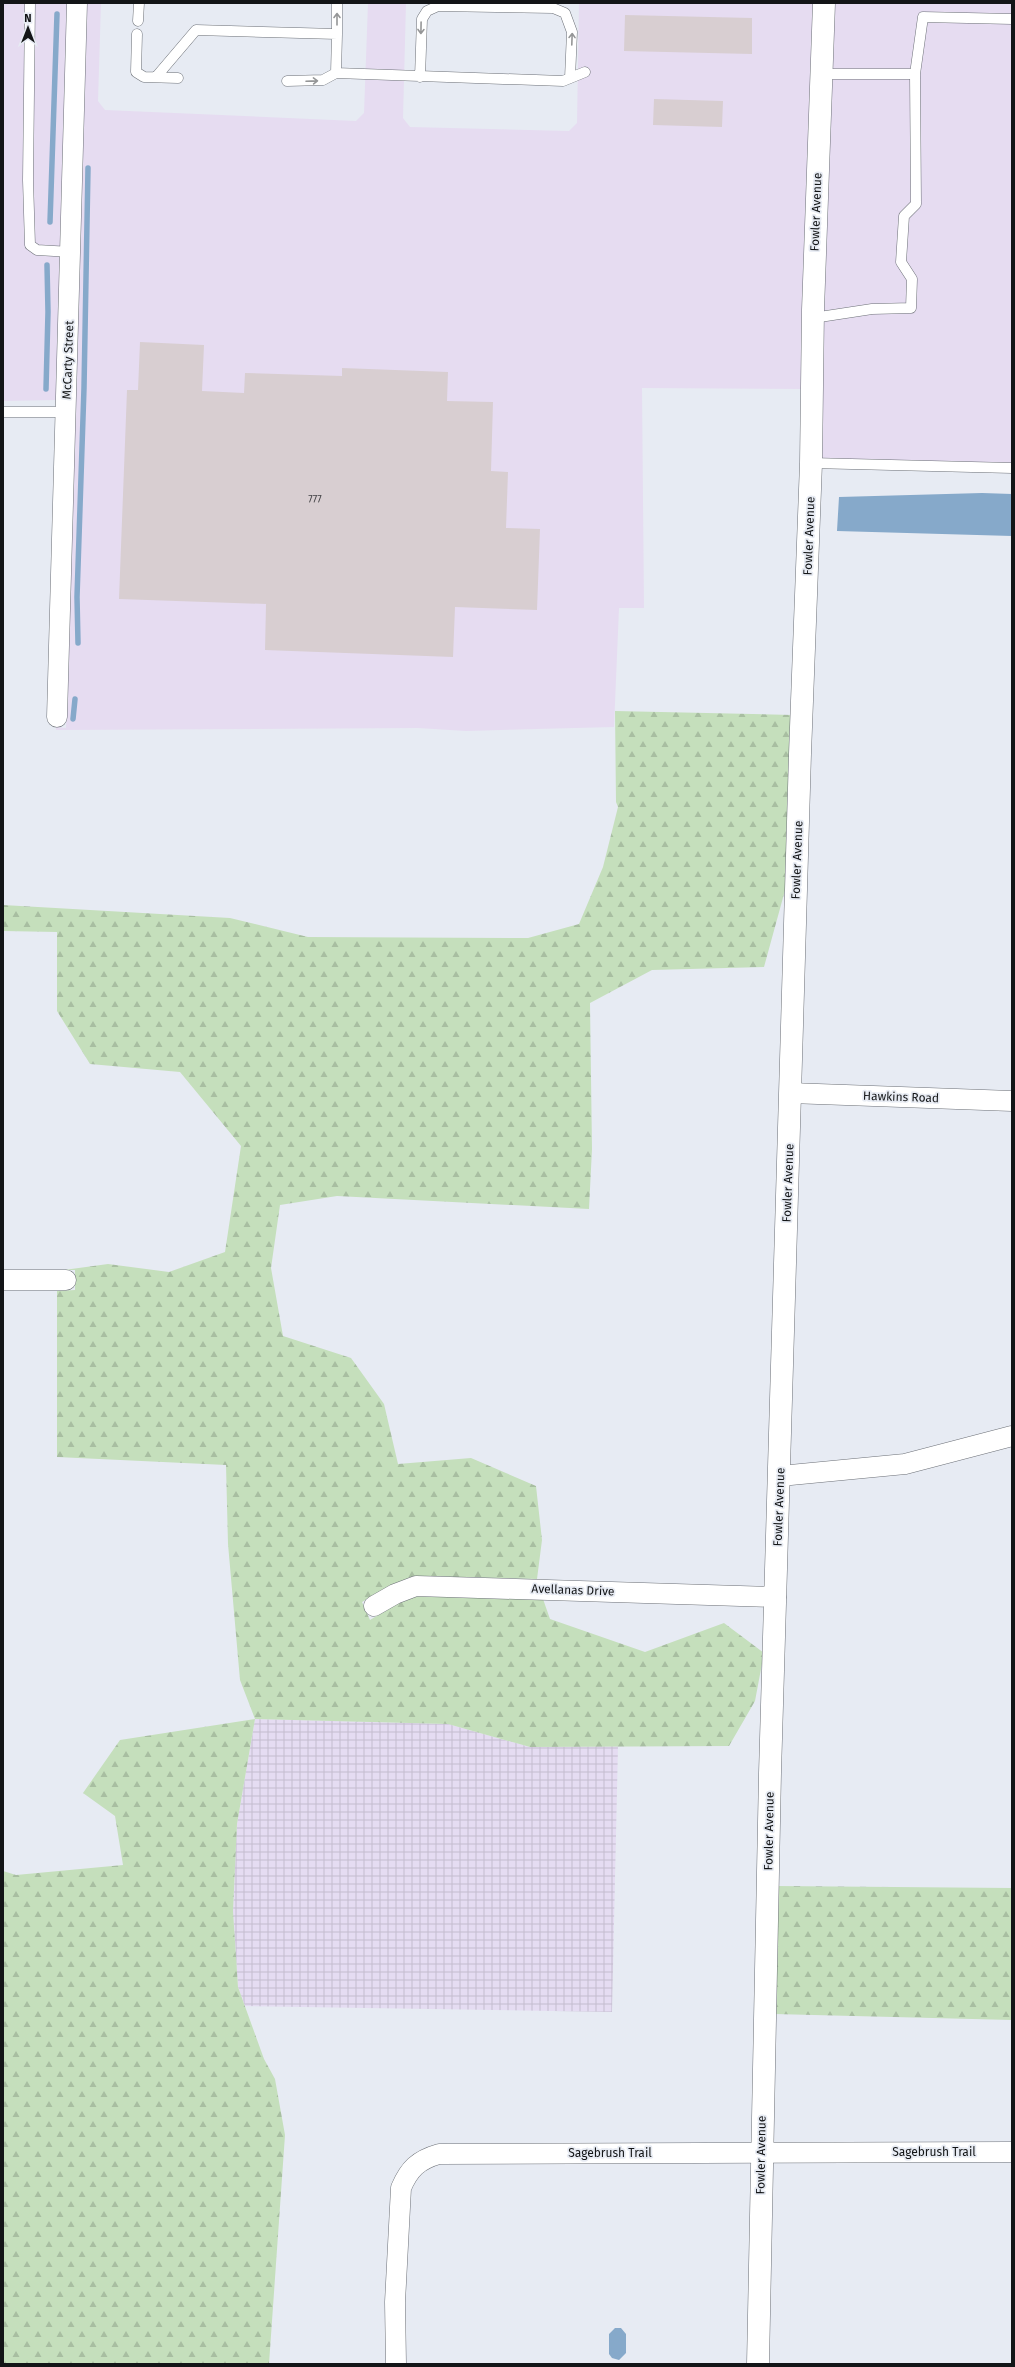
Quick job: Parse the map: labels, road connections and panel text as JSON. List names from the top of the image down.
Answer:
{
  "streets": {
    "street": [
      "Fowler Avenue",
      "McCarty Street",
      "Hawkins Road",
      "Avellanas Drive",
      "Sagebrush Trail"
    ]
  },
  "crossings": [
    ["Fowler Avenue", "Hawkins Road"],
    ["Fowler Avenue", "Avellanas Drive"],
    ["Fowler Avenue", "Sagebrush Trail"]
  ],
  "house_numbers": ["777"],
  "north": "top"
}
